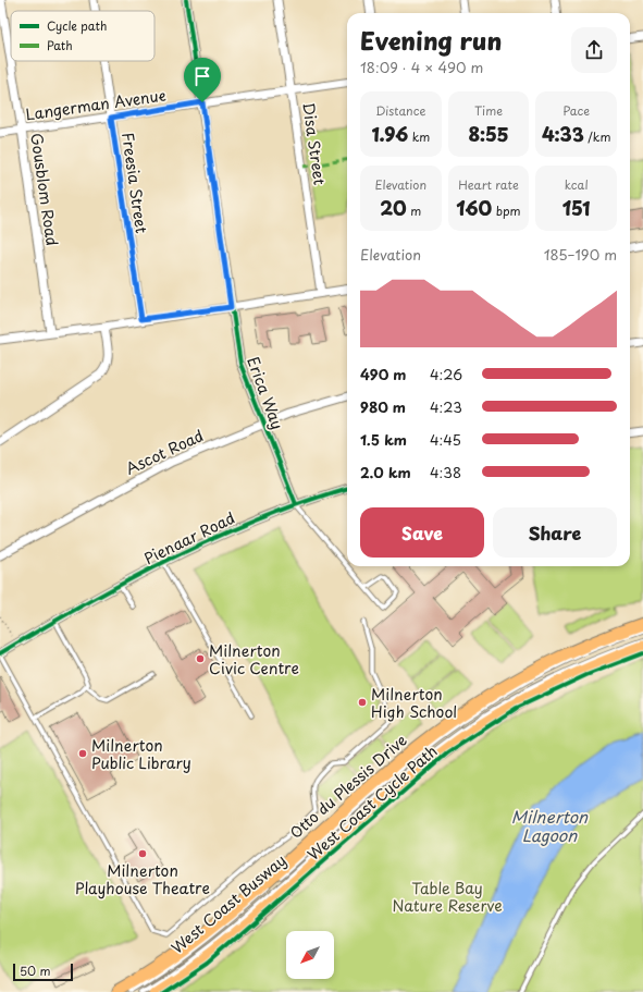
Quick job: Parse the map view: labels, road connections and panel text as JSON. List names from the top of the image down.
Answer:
{
  "streets": {
    "main road": ["Otto du Plessis Drive"],
    "street": [
      "Langerman Avenue",
      "Disa Street",
      "Freesia Street",
      "Gousblom Road",
      "Erica Way",
      "Ascot Road",
      "Pienaar Road"
    ],
    "lane": ["West Coast Busway"],
    "cycle path": ["West Coast Cycle Path"]
  },
  "crossings": [
    ["Langerman Avenue", "Disa Street"],
    ["Langerman Avenue", "Freesia Street"],
    ["Langerman Avenue", "Gousblom Road"],
    ["Langerman Avenue", "Erica Way"],
    ["Erica Way", "Ascot Road"],
    ["Erica Way", "Pienaar Road"]
  ],
  "water": ["Milnerton Lagoon"],
  "parks": ["Table Bay Nature Reserve"],
  "places": [
    "Milnerton Civic Centre",
    "Milnerton High School",
    "Milnerton Public Library",
    "Milnerton Playhouse Theatre"
  ],
  "legend": ["Cycle path", "Path"],
  "scale_bar": "50 m",
  "north": "bottom left",
  "page": {
    "heading": ["Evening run", "18:09 · 4 × 490 m"],
    "stats": [
      ["Distance", "1.96 km"],
      ["Time", "8:55"],
      ["Pace", "4:33 /km"],
      ["Elevation", "20 m"],
      ["Heart rate", "160 bpm"],
      ["kcal", "151"]
    ],
    "chart": ["Elevation", "185–190 m"],
    "list": [
      {
        "name": "490 m",
        "note": "4:26"
      },
      {
        "name": "980 m",
        "note": "4:23"
      },
      {
        "name": "1.5 km",
        "note": "4:45"
      },
      {
        "name": "2.0 km",
        "note": "4:38"
      }
    ],
    "buttons": ["Save", "Share"],
    "scale": "50 m"
  }
}
